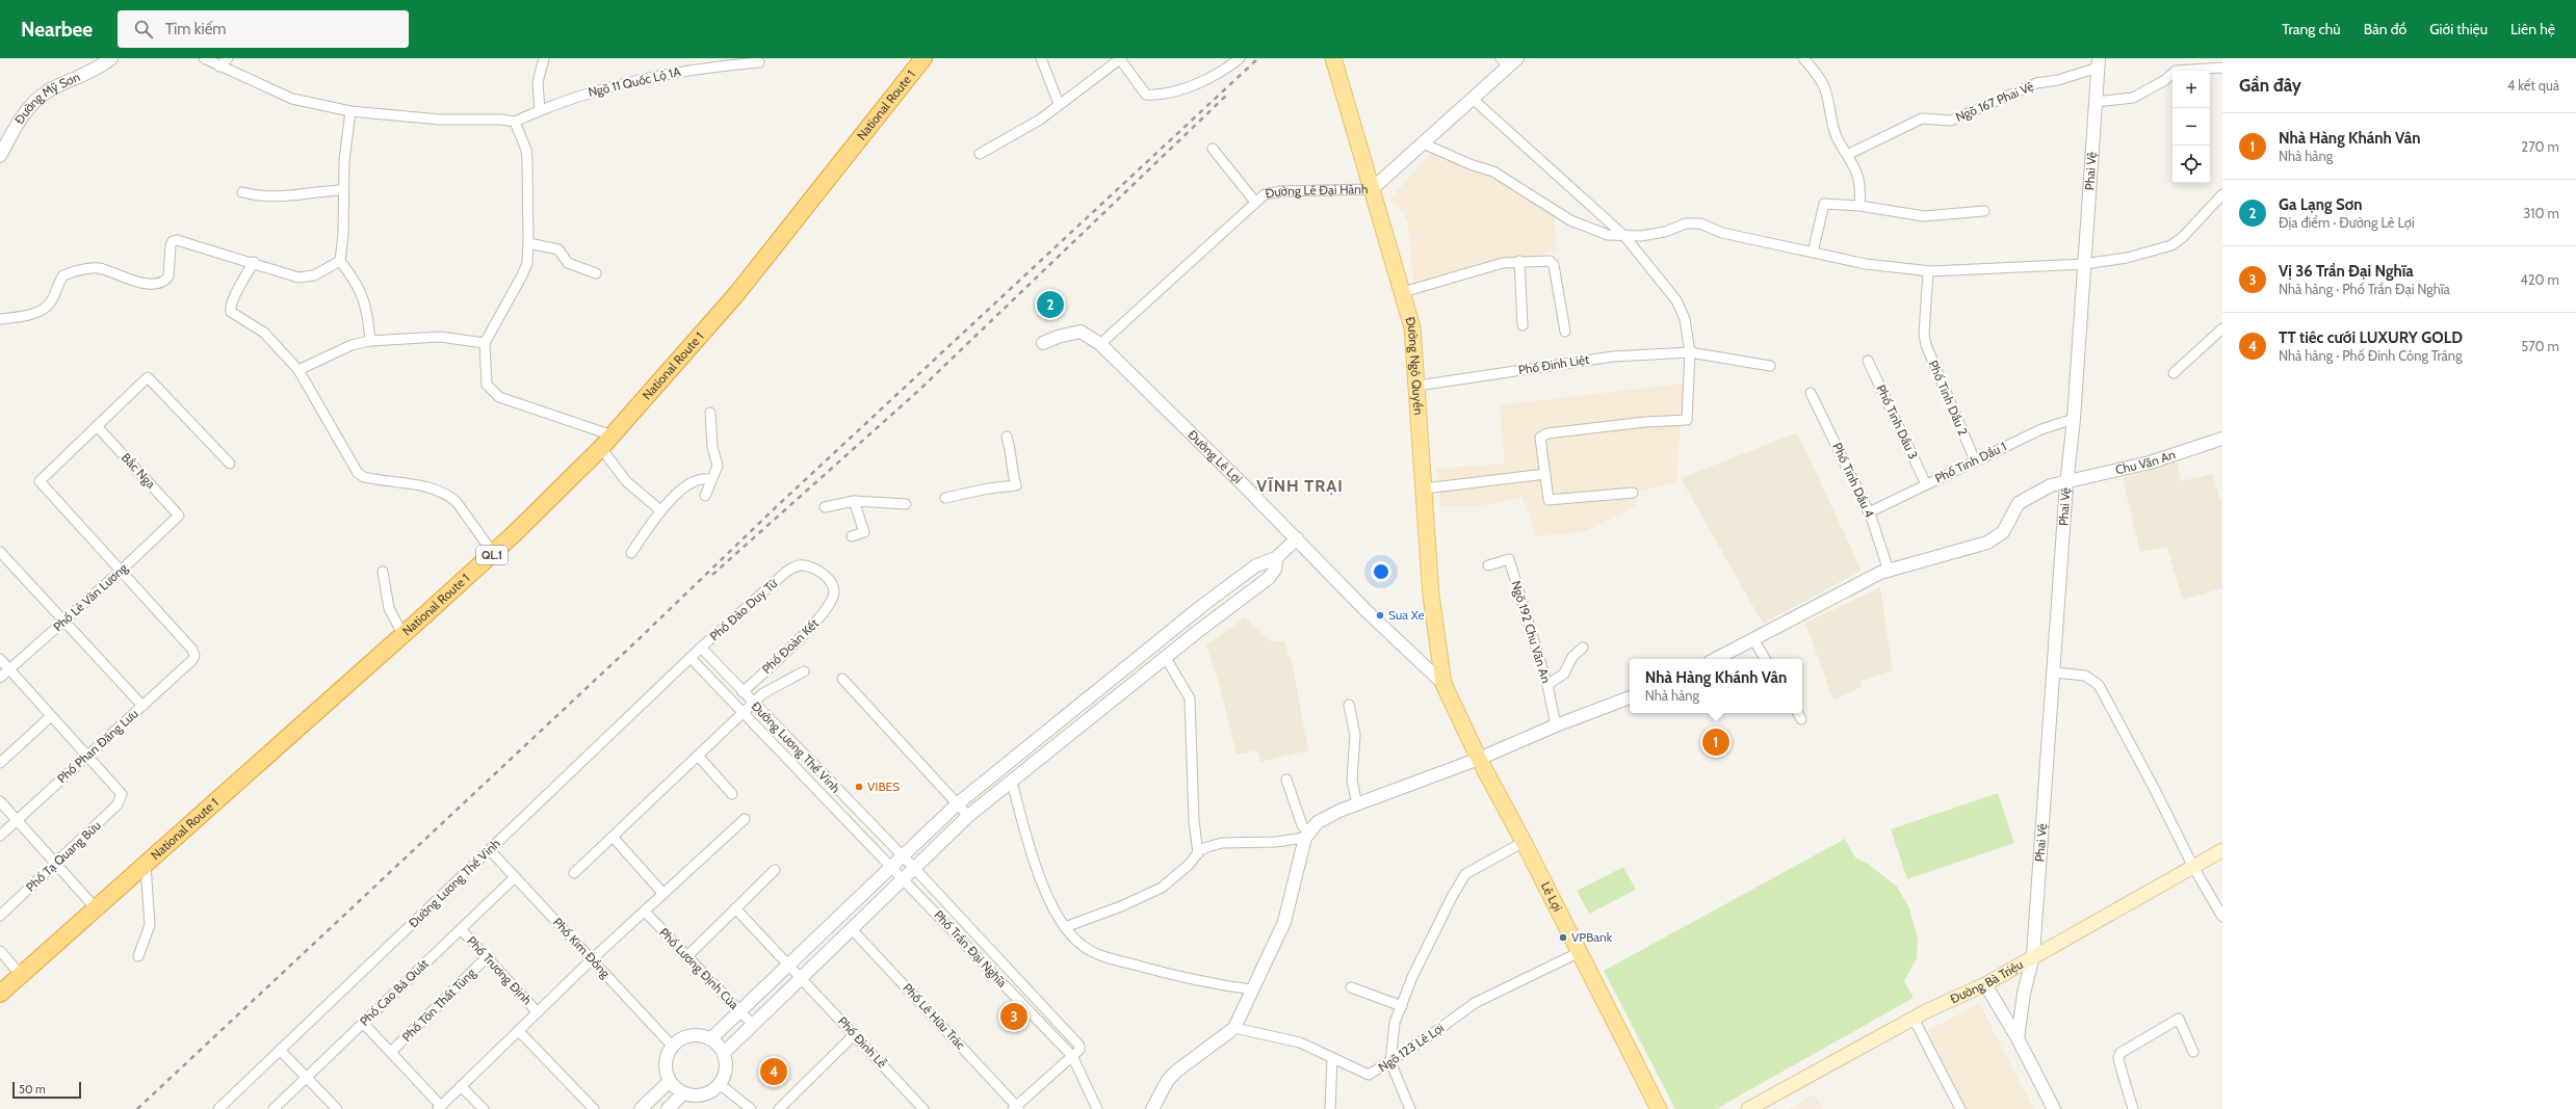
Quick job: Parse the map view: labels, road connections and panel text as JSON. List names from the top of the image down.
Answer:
{
  "streets": {
    "highway": ["National Route 1", "QL.1"],
    "main road": ["Đường Ngô Quyền", "Lê Lợi", "Đường Bà Triệu"],
    "street": [
      "Ngõ 11 Quốc Lộ 1A",
      "Đường Mỹ Sơn",
      "Ngõ 167 Phai Vệ",
      "Phai Vệ",
      "Đường Lê Đại Hành",
      "Phố Đinh Liệt",
      "Phố Tinh Dầu 2",
      "Phố Tinh Dầu 3",
      "Đường Lê Lợi",
      "Phố Tinh Dầu 1",
      "Chu Văn An",
      "Bắc Nga",
      "Phố Tinh Dầu 4",
      "Phố Lê Văn Lương",
      "Phố Đào Duy Từ",
      "Ngõ 192 Chu Văn An",
      "Phố Đoàn Kết",
      "Phố Phan Đăng Lưu",
      "Đường Lương Thế Vinh",
      "Phố Tạ Quang Bửu",
      "Phố Kim Đồng",
      "Phố Trần Đại Nghĩa",
      "Phố Lương Định Của",
      "Phố Trương Định",
      "Phố Cao Bá Quát",
      "Phố Tôn Thất Tùng",
      "Phố Lê Hữu Trác",
      "Phố Đinh Lễ",
      "Ngõ 123 Lê Lợi"
    ]
  },
  "crossings": [
    ["Ngõ 167 Phai Vệ", "Phai Vệ"],
    ["Phai Vệ", "Phố Tinh Dầu 1"],
    ["Phai Vệ", "Chu Văn An"],
    ["Phai Vệ", "Đường Bà Triệu"],
    ["Đường Lê Đại Hành", "Đường Ngô Quyền"],
    ["Đường Lê Đại Hành", "Đường Lê Lợi"],
    ["Phố Đinh Liệt", "Đường Ngô Quyền"],
    ["Đường Ngô Quyền", "Đường Lê Lợi"],
    ["Đường Ngô Quyền", "Lê Lợi"],
    ["Phố Tinh Dầu 2", "Phố Tinh Dầu 1"],
    ["Phố Tinh Dầu 3", "Phố Tinh Dầu 1"],
    ["Đường Lê Lợi", "Lê Lợi"],
    ["Phố Tinh Dầu 1", "Phố Tinh Dầu 4"],
    ["Chu Văn An", "Phố Tinh Dầu 4"],
    ["Bắc Nga", "Phố Lê Văn Lương"],
    ["Phố Lê Văn Lương", "Phố Phan Đăng Lưu"],
    ["Phố Đào Duy Từ", "Phố Đoàn Kết"],
    ["Phố Đào Duy Từ", "Đường Lương Thế Vinh"],
    ["Phố Đoàn Kết", "Đường Lương Thế Vinh"],
    ["Phố Phan Đăng Lưu", "Phố Tạ Quang Bửu"],
    ["Đường Lương Thế Vinh", "Phố Kim Đồng"],
    ["Đường Lương Thế Vinh", "Phố Trần Đại Nghĩa"],
    ["Lê Lợi", "Ngõ 123 Lê Lợi"],
    ["Phố Kim Đồng", "Phố Cao Bá Quát"],
    ["Phố Trương Định", "Phố Cao Bá Quát"],
    ["Phố Trương Định", "Phố Tôn Thất Tùng"]
  ],
  "districts": ["VĨNH TRẠI"],
  "places": ["Sua Xe", "VIBES", "VPBank"],
  "scale_bar": "50 m",
  "page": {
    "header": "Nearbee",
    "search": "Tìm kiếm",
    "nav": [
      "Trang chủ",
      "Bản đồ",
      "Giới thiệu",
      "Liên hệ"
    ],
    "heading": ["Gần đây", "4 kết quả"],
    "map_buttons": ["+", "−"],
    "list": [
      {
        "mark": "1",
        "name": "Nhà Hàng Khánh Vân",
        "note": "Nhà hàng",
        "value": "270 m"
      },
      {
        "mark": "2",
        "name": "Ga Lạng Sơn",
        "note": "Địa điểm · Đường Lê Lợi",
        "value": "310 m"
      },
      {
        "mark": "3",
        "name": "Vị 36 Trần Đại Nghĩa",
        "note": "Nhà hàng · Phố Trần Đại Nghĩa",
        "value": "420 m"
      },
      {
        "mark": "4",
        "name": "TT tiêc cưới LUXURY GOLD",
        "note": "Nhà hàng · Phố Đinh Công Tráng",
        "value": "570 m"
      }
    ],
    "pins": [
      "2",
      "1",
      "3",
      "4"
    ],
    "popup": ["Nhà Hàng Khánh Vân", "Nhà hàng"],
    "scale": "50 m"
  }
}
